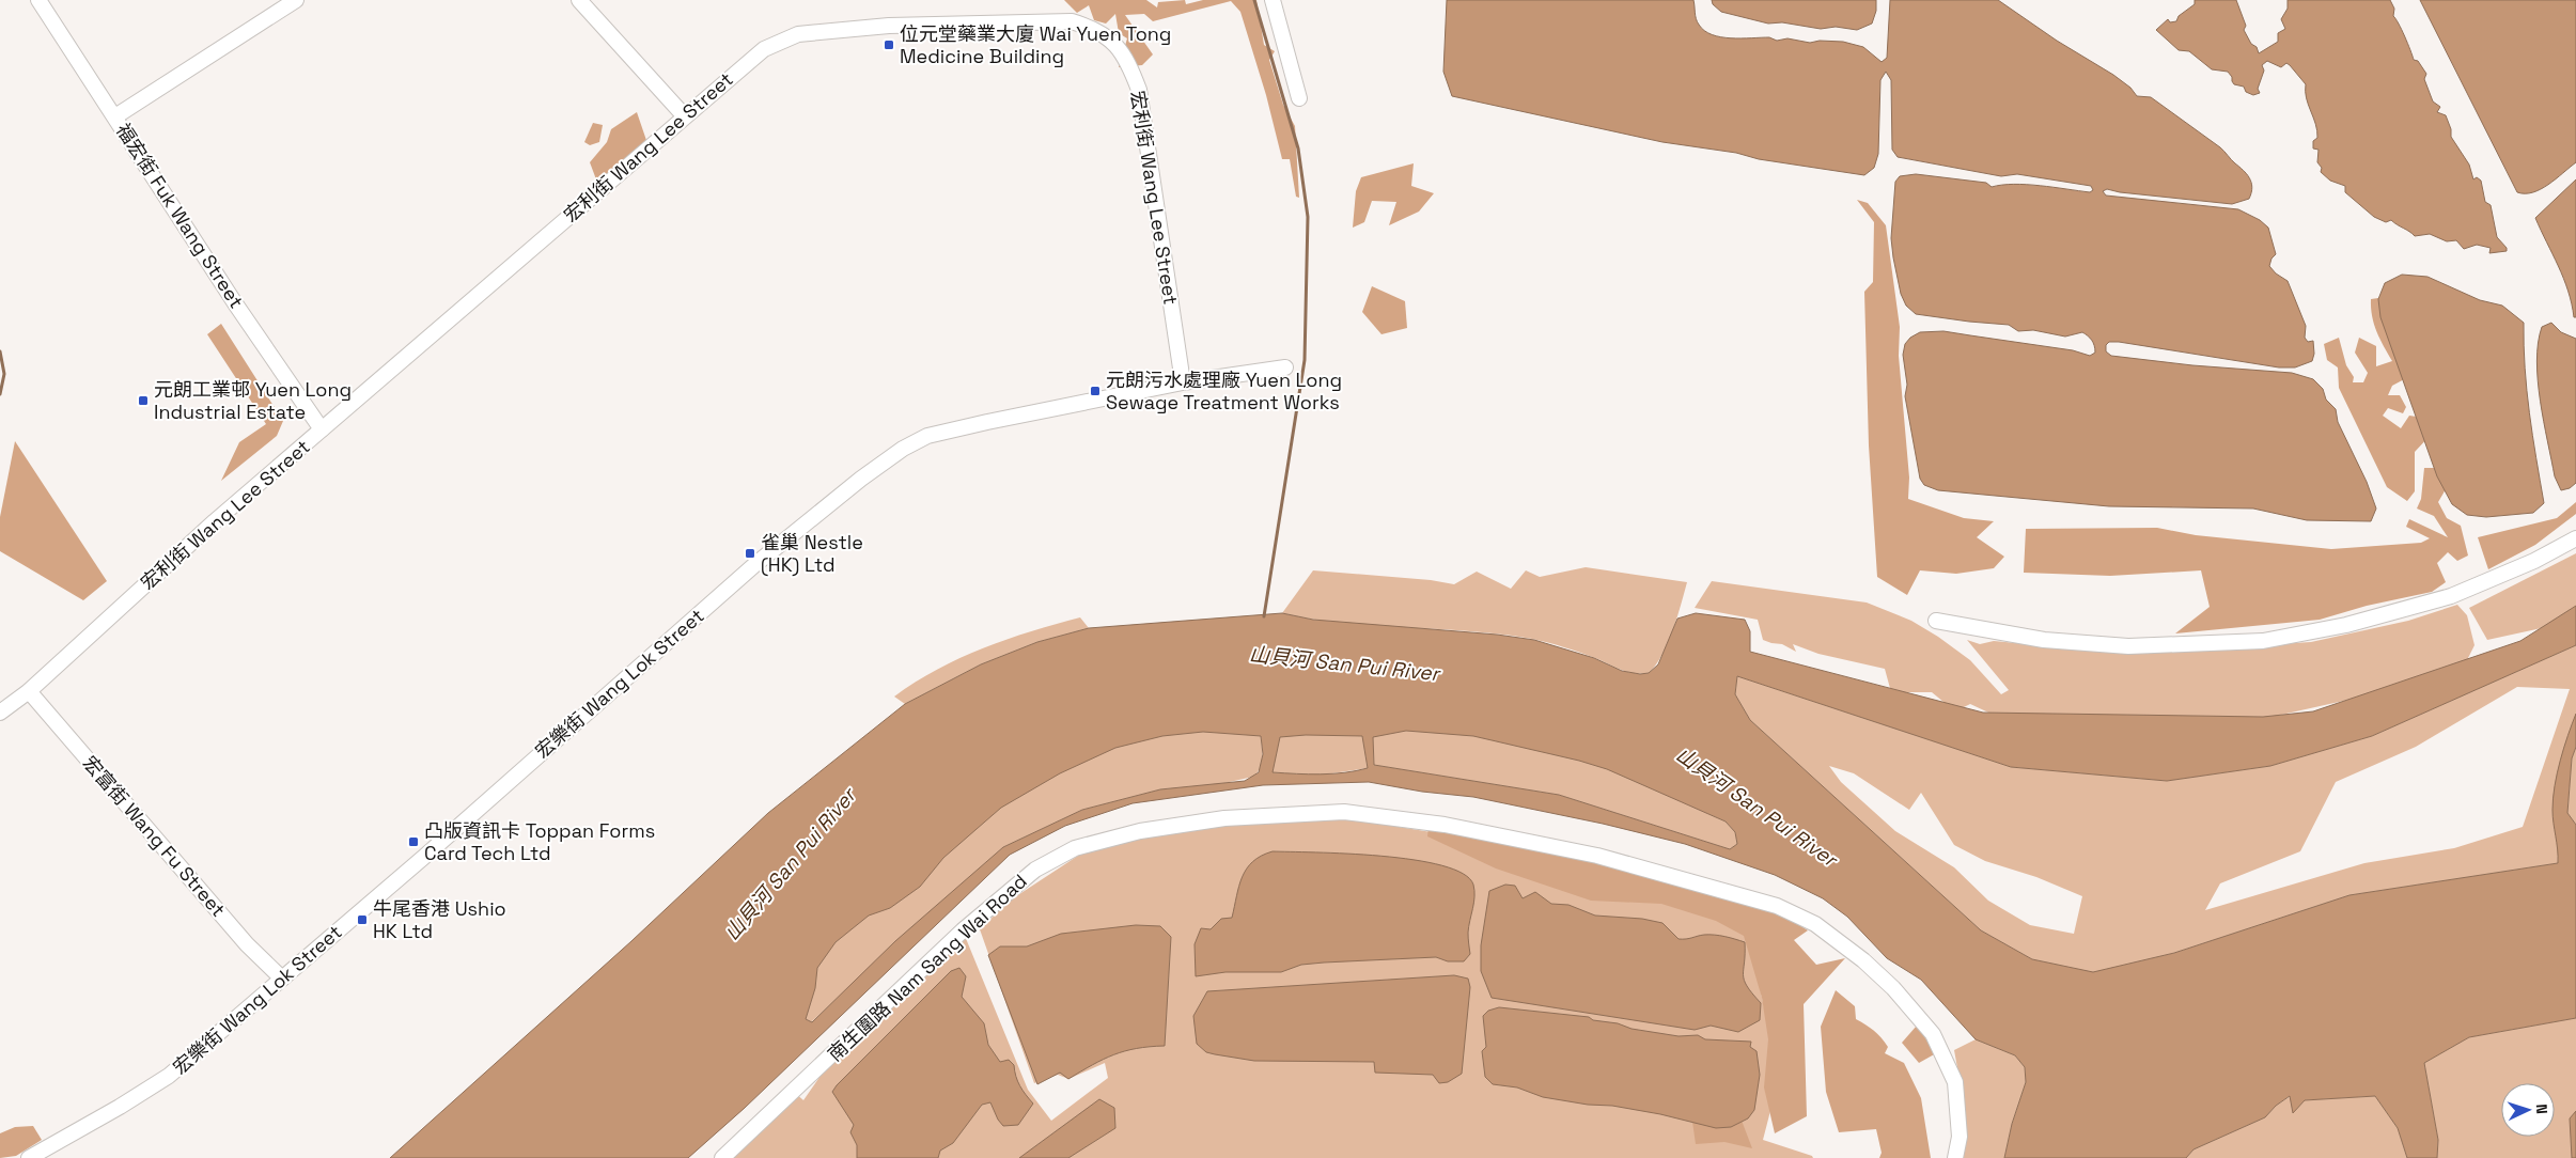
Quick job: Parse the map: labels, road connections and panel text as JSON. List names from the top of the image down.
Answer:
{
  "streets": {
    "street": [
      "宏利街 Wang Lee Street",
      "福宏街 Fuk Wang Street",
      "宏樂街 Wang Lok Street",
      "宏富街 Wang Fu Street",
      "南生圍路 Nam Sang Wai Road"
    ]
  },
  "crossings": [
    ["宏利街 Wang Lee Street", "福宏街 Fuk Wang Street"],
    ["宏利街 Wang Lee Street", "宏樂街 Wang Lok Street"],
    ["宏利街 Wang Lee Street", "宏富街 Wang Fu Street"],
    ["宏樂街 Wang Lok Street", "宏富街 Wang Fu Street"]
  ],
  "water": ["山貝河 San Pui River"],
  "places": {
    "transit": [
      "位元堂藥業大廈 Wai Yuen Tong Medicine Building",
      "元朗污水處理廠 Yuen Long Sewage Treatment Works",
      "元朗工業邨 Yuen Long Industrial Estate",
      "雀巢 Nestle (HK) Ltd",
      "凸版資訊卡 Toppan Forms Card Tech Ltd",
      "牛尾香港 Ushio HK Ltd"
    ]
  },
  "north": "right"
}
